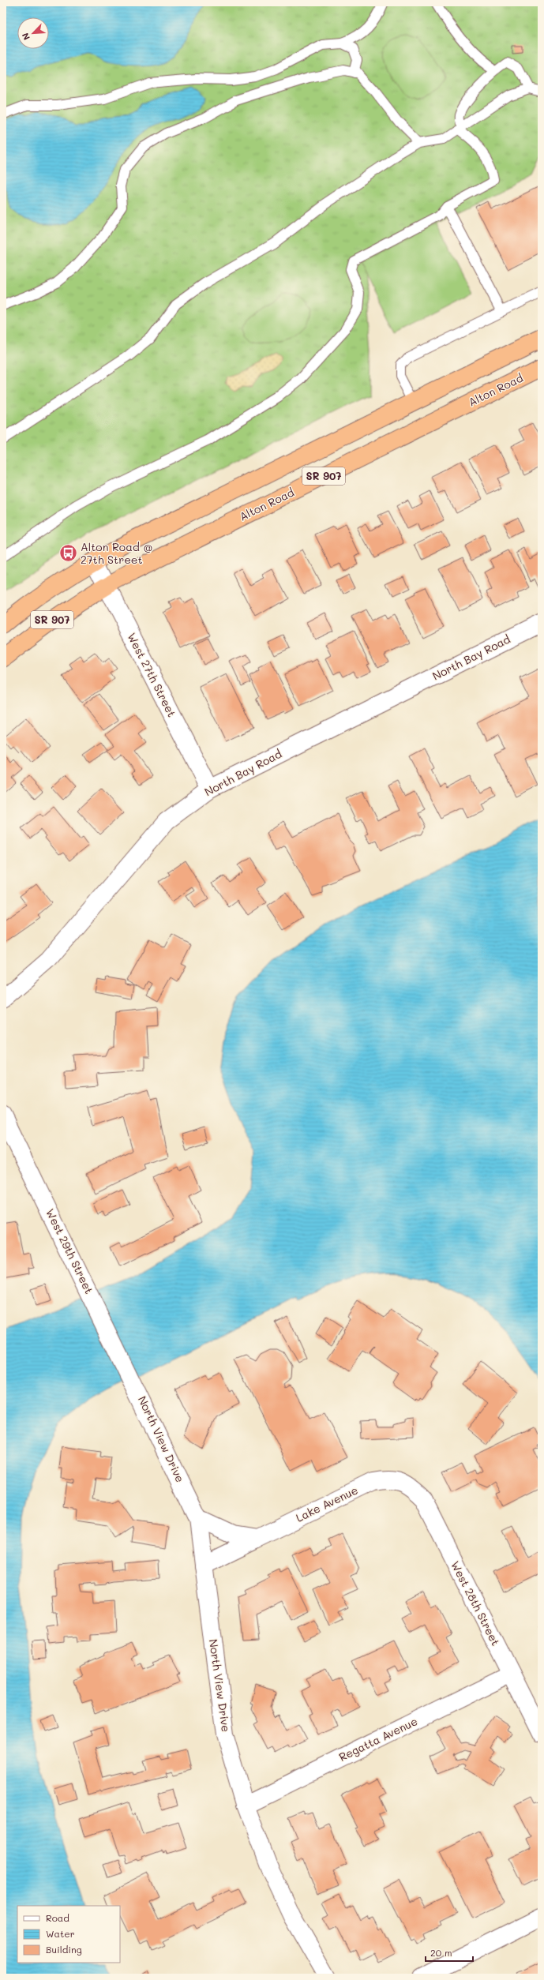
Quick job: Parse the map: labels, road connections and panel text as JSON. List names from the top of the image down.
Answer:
{
  "streets": {
    "highway": ["Alton Road", "SR 907"],
    "street": [
      "North Bay Road",
      "West 27th Street",
      "West 29th Street",
      "North View Drive",
      "Lake Avenue",
      "West 28th Street",
      "Regatta Avenue"
    ]
  },
  "crossings": [
    ["Alton Road", "West 27th Street"],
    ["SR 907", "West 27th Street"],
    ["North Bay Road", "West 27th Street"],
    ["West 29th Street", "North View Drive"],
    ["North View Drive", "Lake Avenue"],
    ["North View Drive", "Regatta Avenue"],
    ["Lake Avenue", "West 28th Street"],
    ["West 28th Street", "Regatta Avenue"]
  ],
  "places": {
    "bus stop": ["Alton Road @ 27th Street"]
  },
  "legend": ["Road", "Water", "Building"],
  "scale_bar": "20 m",
  "north": "bottom left"
}
